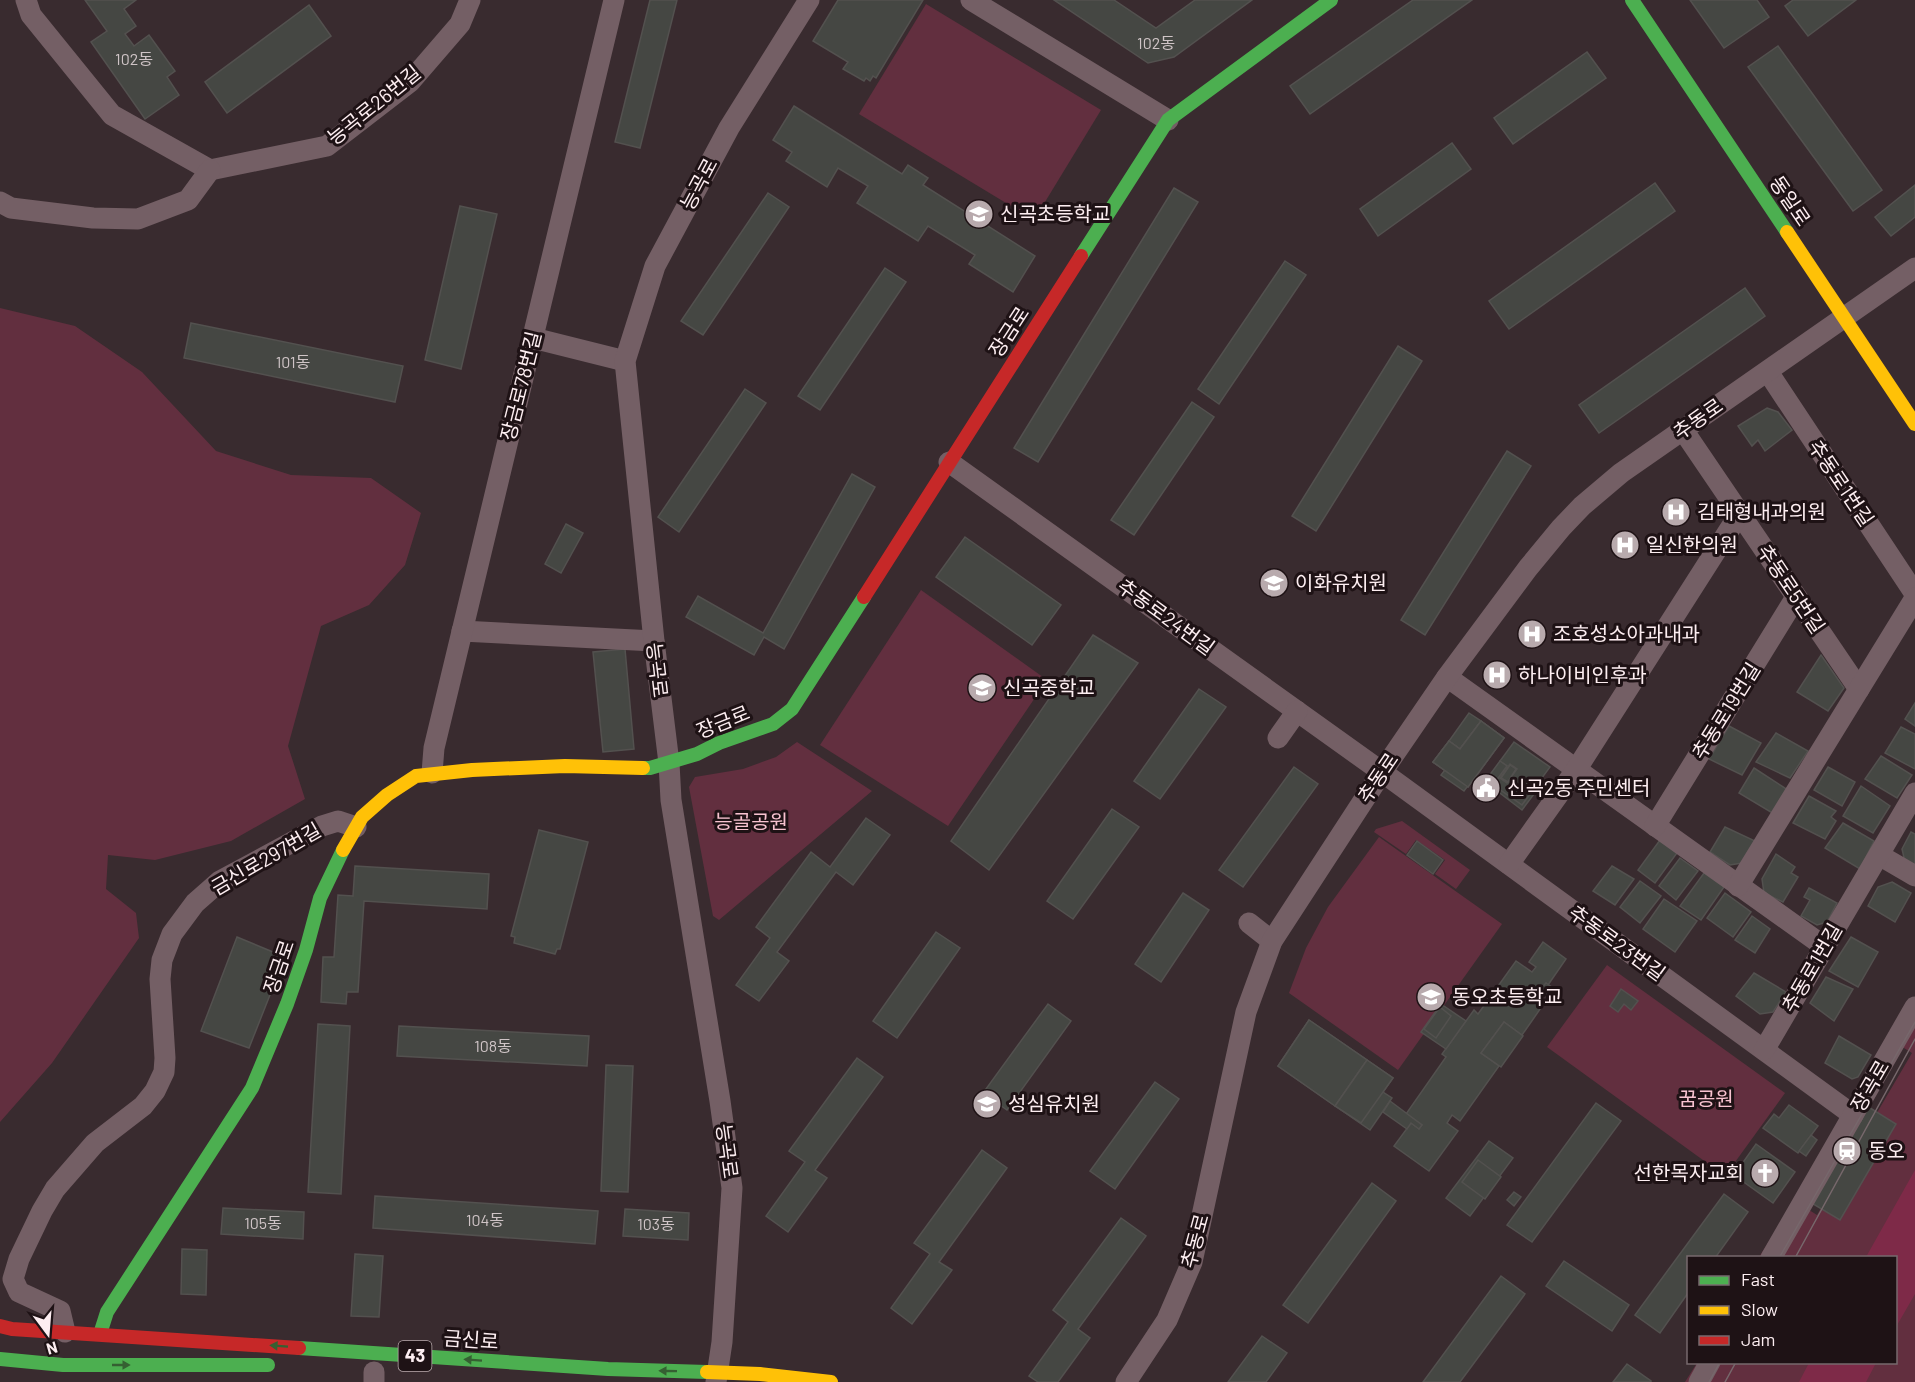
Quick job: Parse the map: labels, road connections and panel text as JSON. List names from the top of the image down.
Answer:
{
  "streets": {
    "street": [
      "능곡로26번길",
      "능곡로",
      "동일로",
      "장금로",
      "장금로78번길",
      "추동로",
      "추동로1번길",
      "추동로5번길",
      "추동로24번길",
      "추동로19번길",
      "금신로297번길",
      "추동로23번길",
      "장곡로",
      "금신로",
      "43"
    ]
  },
  "crossings": [
    ["능곡로", "장금로"],
    ["능곡로", "금신로"],
    ["동일로", "추동로"],
    ["장금로", "장금로78번길"],
    ["장금로", "추동로24번길"],
    ["장금로", "금신로297번길"],
    ["장금로", "금신로"],
    ["추동로", "추동로1번길"],
    ["추동로", "추동로5번길"],
    ["추동로", "추동로24번길"],
    ["추동로", "추동로23번길"],
    ["추동로1번길", "추동로23번길"],
    ["추동로5번길", "추동로19번길"],
    ["추동로24번길", "추동로23번길"],
    ["금신로297번길", "금신로"],
    ["추동로23번길", "장곡로"]
  ],
  "parks": ["능골공원", "꿈공원"],
  "places": {
    "school or university": [
      "신곡초등학교",
      "이화유치원",
      "신곡중학교",
      "동오초등학교",
      "성심유치원"
    ],
    "hospital": [
      "김태형내과의원",
      "일신한의원",
      "조호성소아과내과",
      "하나이비인후과"
    ],
    "public building": ["신곡2동 주민센터"],
    "station": ["동오"],
    "church": ["선한목자교회"]
  },
  "house_numbers": [
    "102동",
    "102동",
    "101동",
    "108동",
    "104동",
    "105동",
    "103동"
  ],
  "legend": ["Fast", "Slow", "Jam"],
  "north": "bottom"
}
